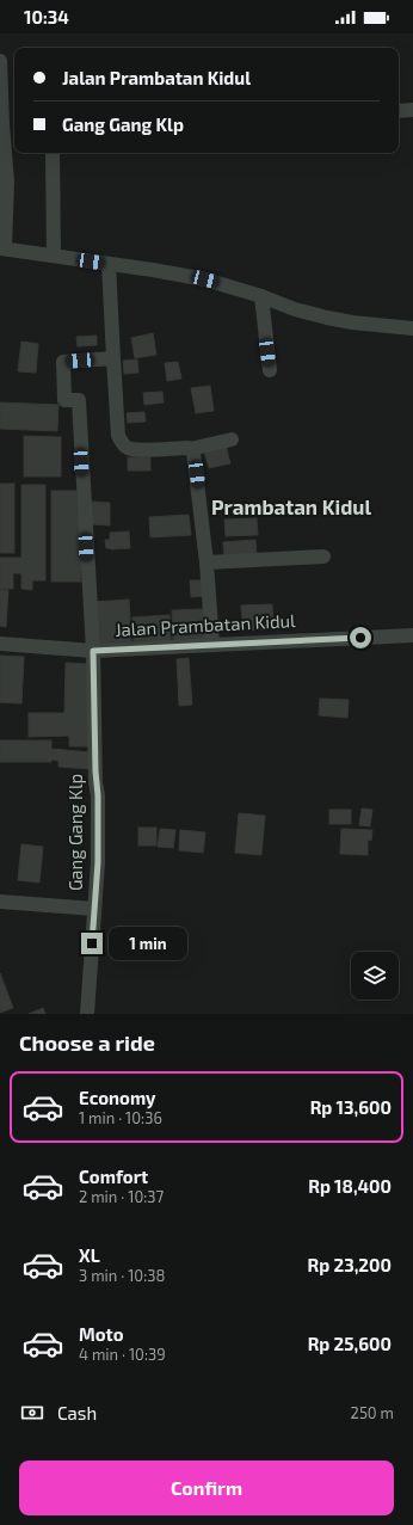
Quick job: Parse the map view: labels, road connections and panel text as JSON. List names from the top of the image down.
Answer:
{
  "streets": {
    "street": ["Jalan Prambatan Kidul", "Gang Gang Klp"]
  },
  "crossings": [
    ["Jalan Prambatan Kidul", "Gang Gang Klp"]
  ],
  "districts": ["Prambatan Kidul"],
  "page": {
    "status": "10:34",
    "banner": ["Jalan Prambatan Kidul", "Gang Gang Klp"],
    "bubble": "1 min",
    "heading": "Choose a ride",
    "list": [
      {
        "name": "Economy",
        "note": "1 min · 10:36",
        "value": "Rp 13,600"
      },
      {
        "name": "Comfort",
        "note": "2 min · 10:37",
        "value": "Rp 18,400"
      },
      {
        "name": "XL",
        "note": "3 min · 10:38",
        "value": "Rp 23,200"
      },
      {
        "name": "Moto",
        "note": "4 min · 10:39",
        "value": "Rp 25,600"
      }
    ],
    "pay": ["Cash", "250 m"],
    "buttons": "Confirm"
  }
}
